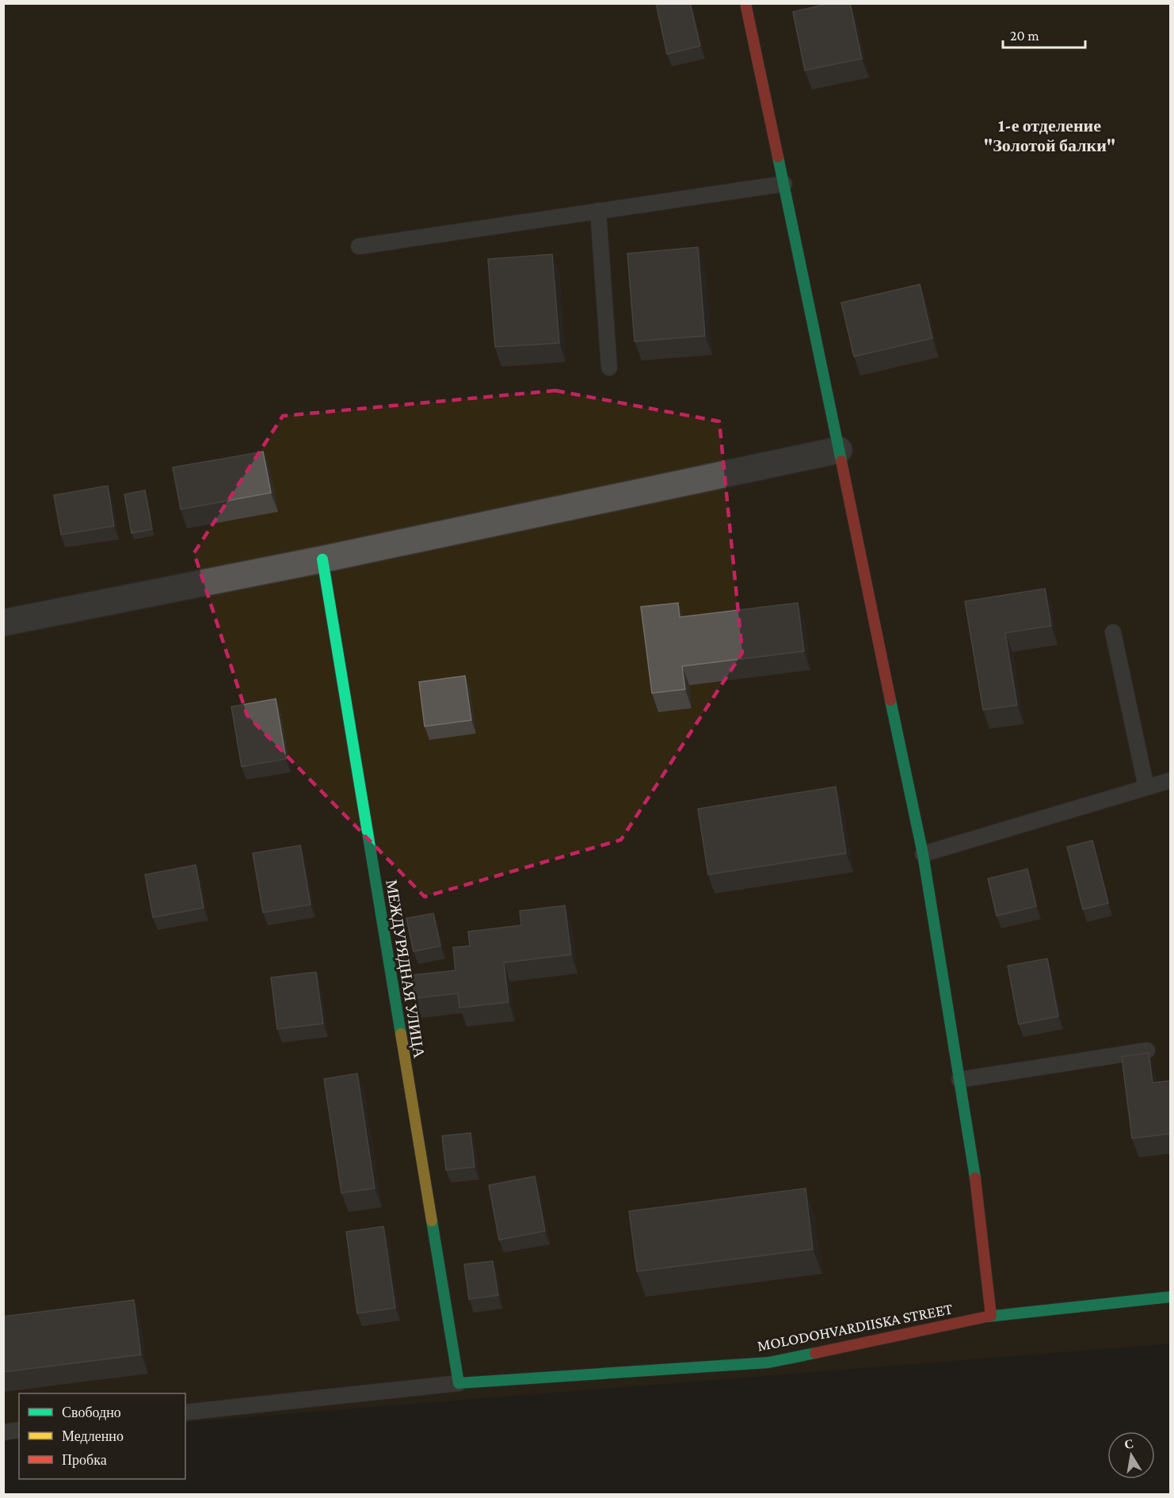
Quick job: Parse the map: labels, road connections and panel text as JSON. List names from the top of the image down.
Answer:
{
  "streets": {
    "street": ["МЕЖДУРЯДНАЯ УЛИЦА", "MOLODOHVARDIISKA STREET"]
  },
  "crossings": [
    ["МЕЖДУРЯДНАЯ УЛИЦА", "MOLODOHVARDIISKA STREET"]
  ],
  "districts": ["1-е отделение \"Золотой балки\""],
  "legend": ["Свободно", "Медленно", "Пробка"],
  "scale_bar": "20 m",
  "north": "top"
}
